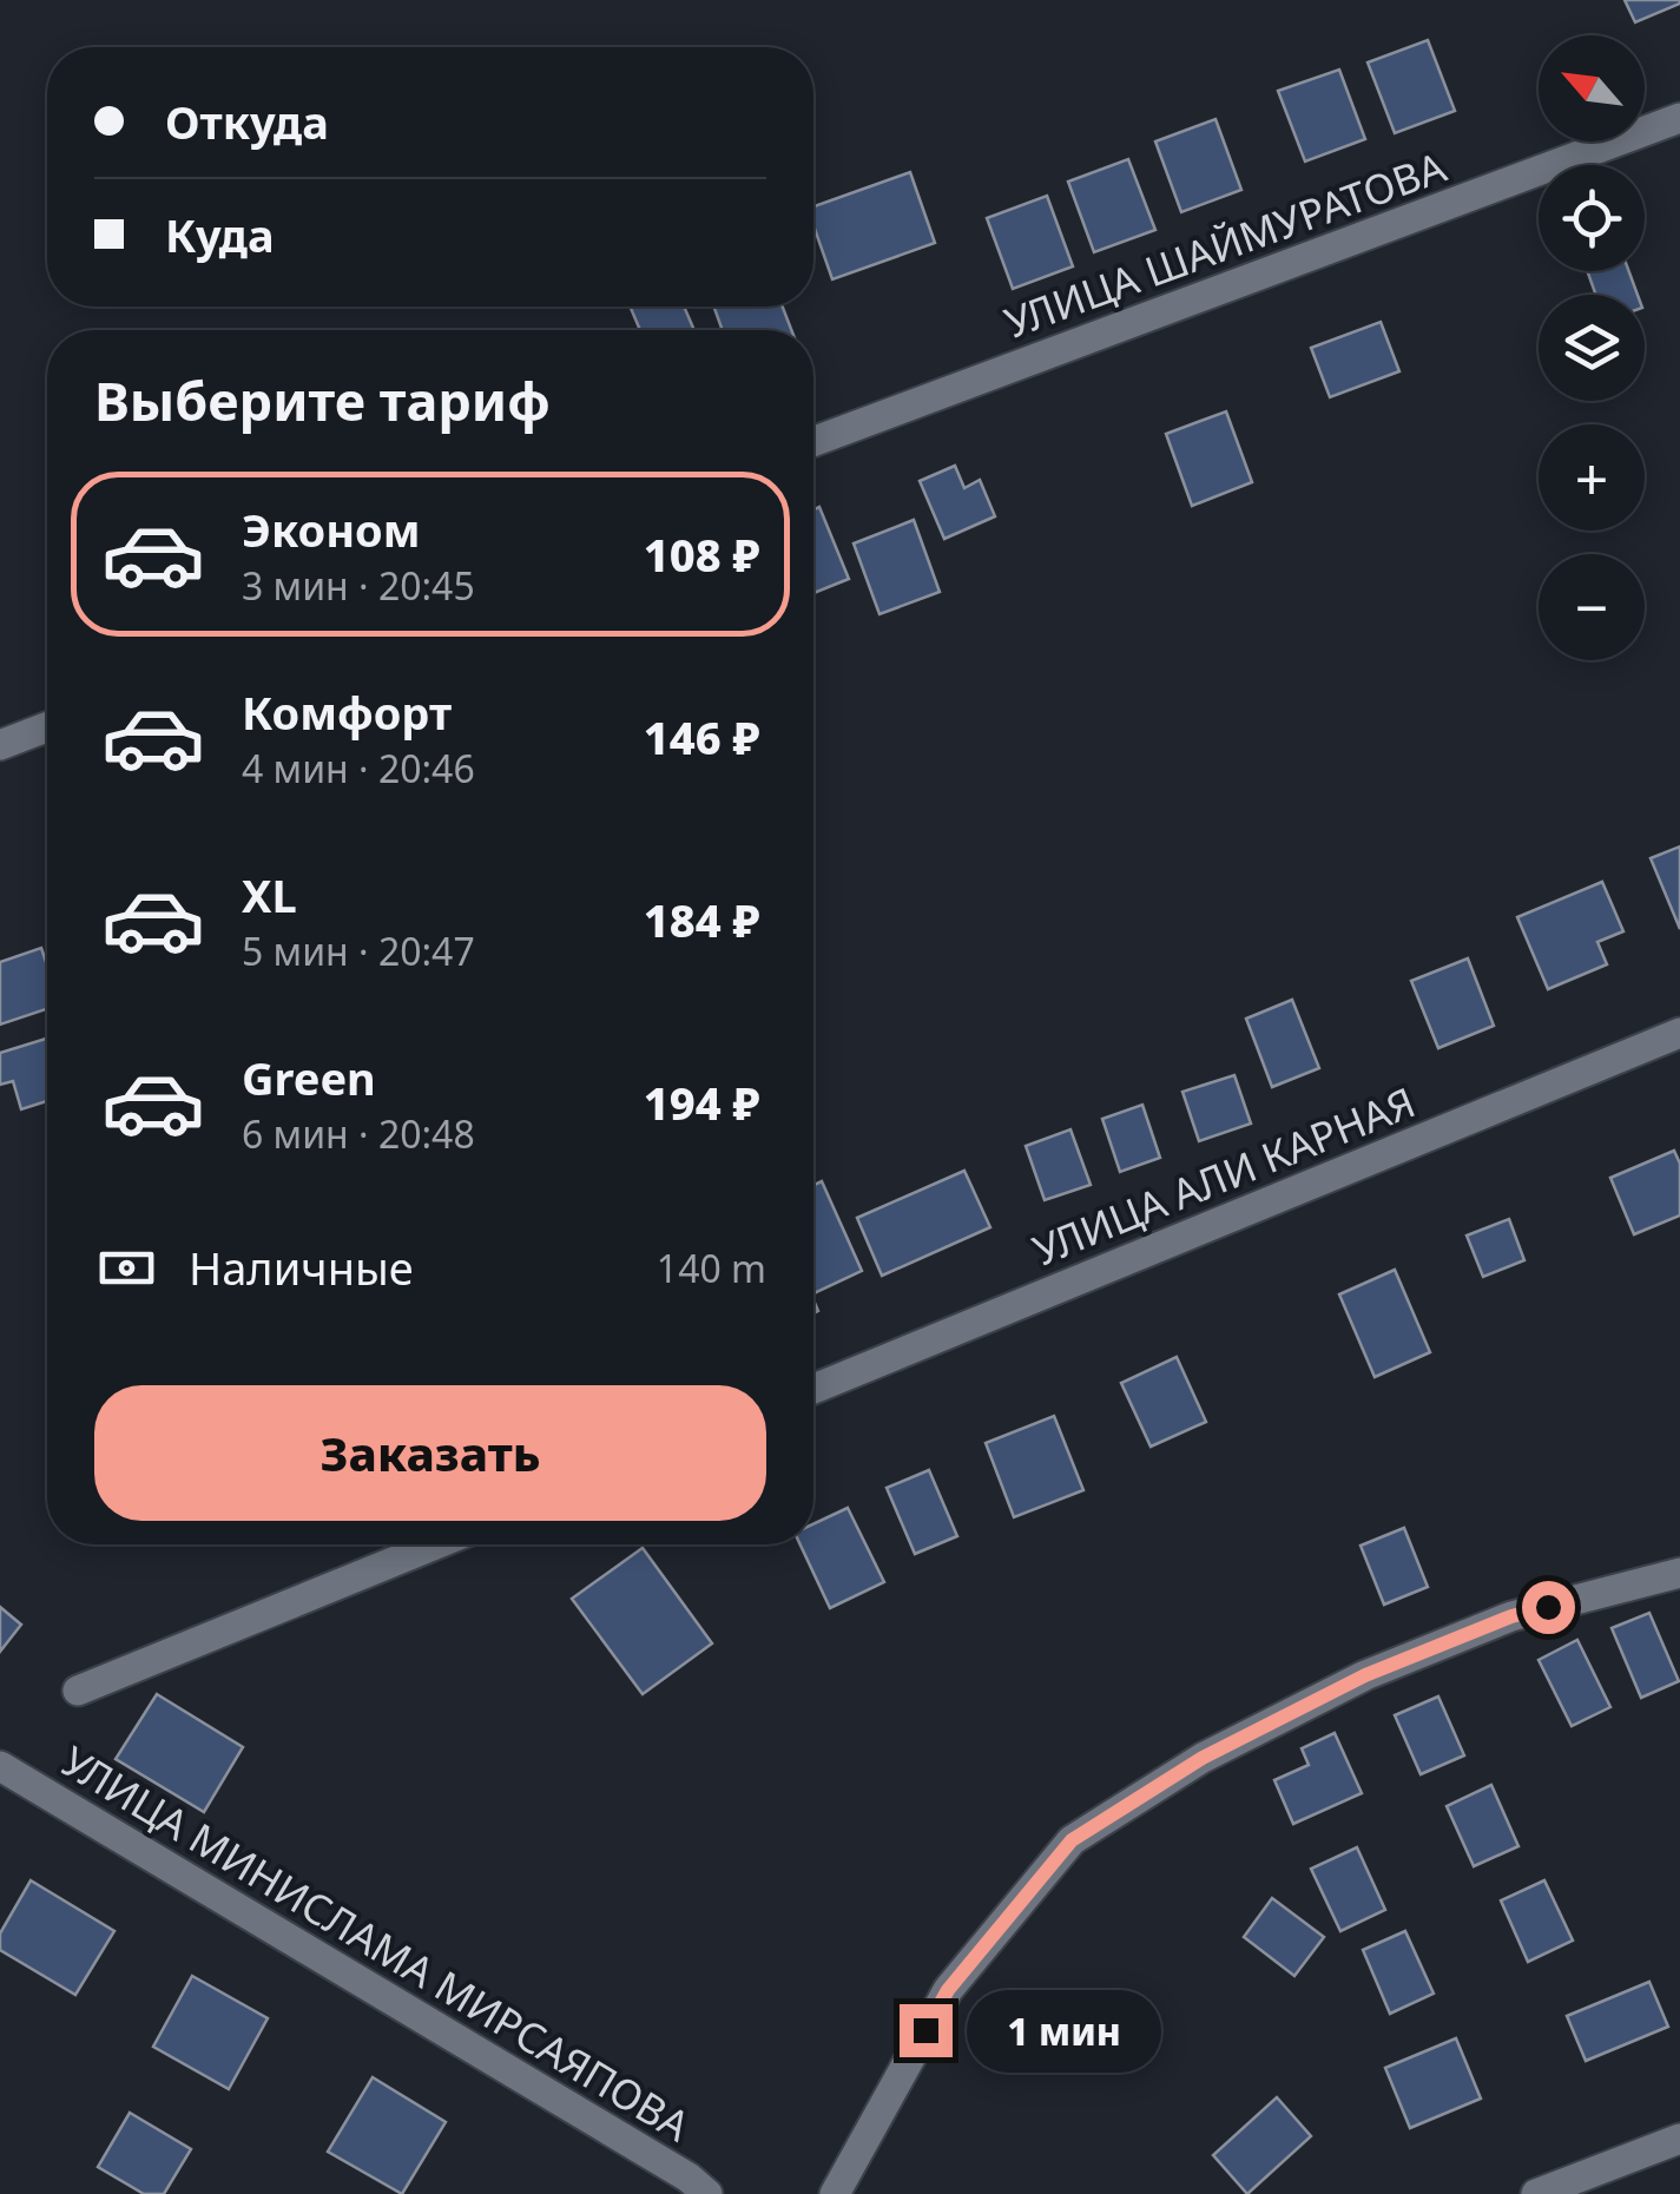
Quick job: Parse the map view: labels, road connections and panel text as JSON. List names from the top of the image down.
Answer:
{
  "streets": {
    "street": ["УЛИЦА ШАЙМУРАТОВА", "УЛИЦА АЛИ КАРНАЯ", "УЛИЦА МИНИСЛАМА МИРСАЯПОВА"]
  },
  "north": "top left",
  "page": {
    "map_buttons": ["+", "−"],
    "banner": ["Откуда", "Куда"],
    "heading": "Выберите тариф",
    "list": [
      {
        "name": "Эконом",
        "note": "3 мин · 20:45",
        "value": "108 ₽"
      },
      {
        "name": "Комфорт",
        "note": "4 мин · 20:46",
        "value": "146 ₽"
      },
      {
        "name": "XL",
        "note": "5 мин · 20:47",
        "value": "184 ₽"
      },
      {
        "name": "Green",
        "note": "6 мин · 20:48",
        "value": "194 ₽"
      }
    ],
    "pay": ["Наличные", "140 m"],
    "buttons": "Заказать",
    "bubble": "1 мин"
  }
}
